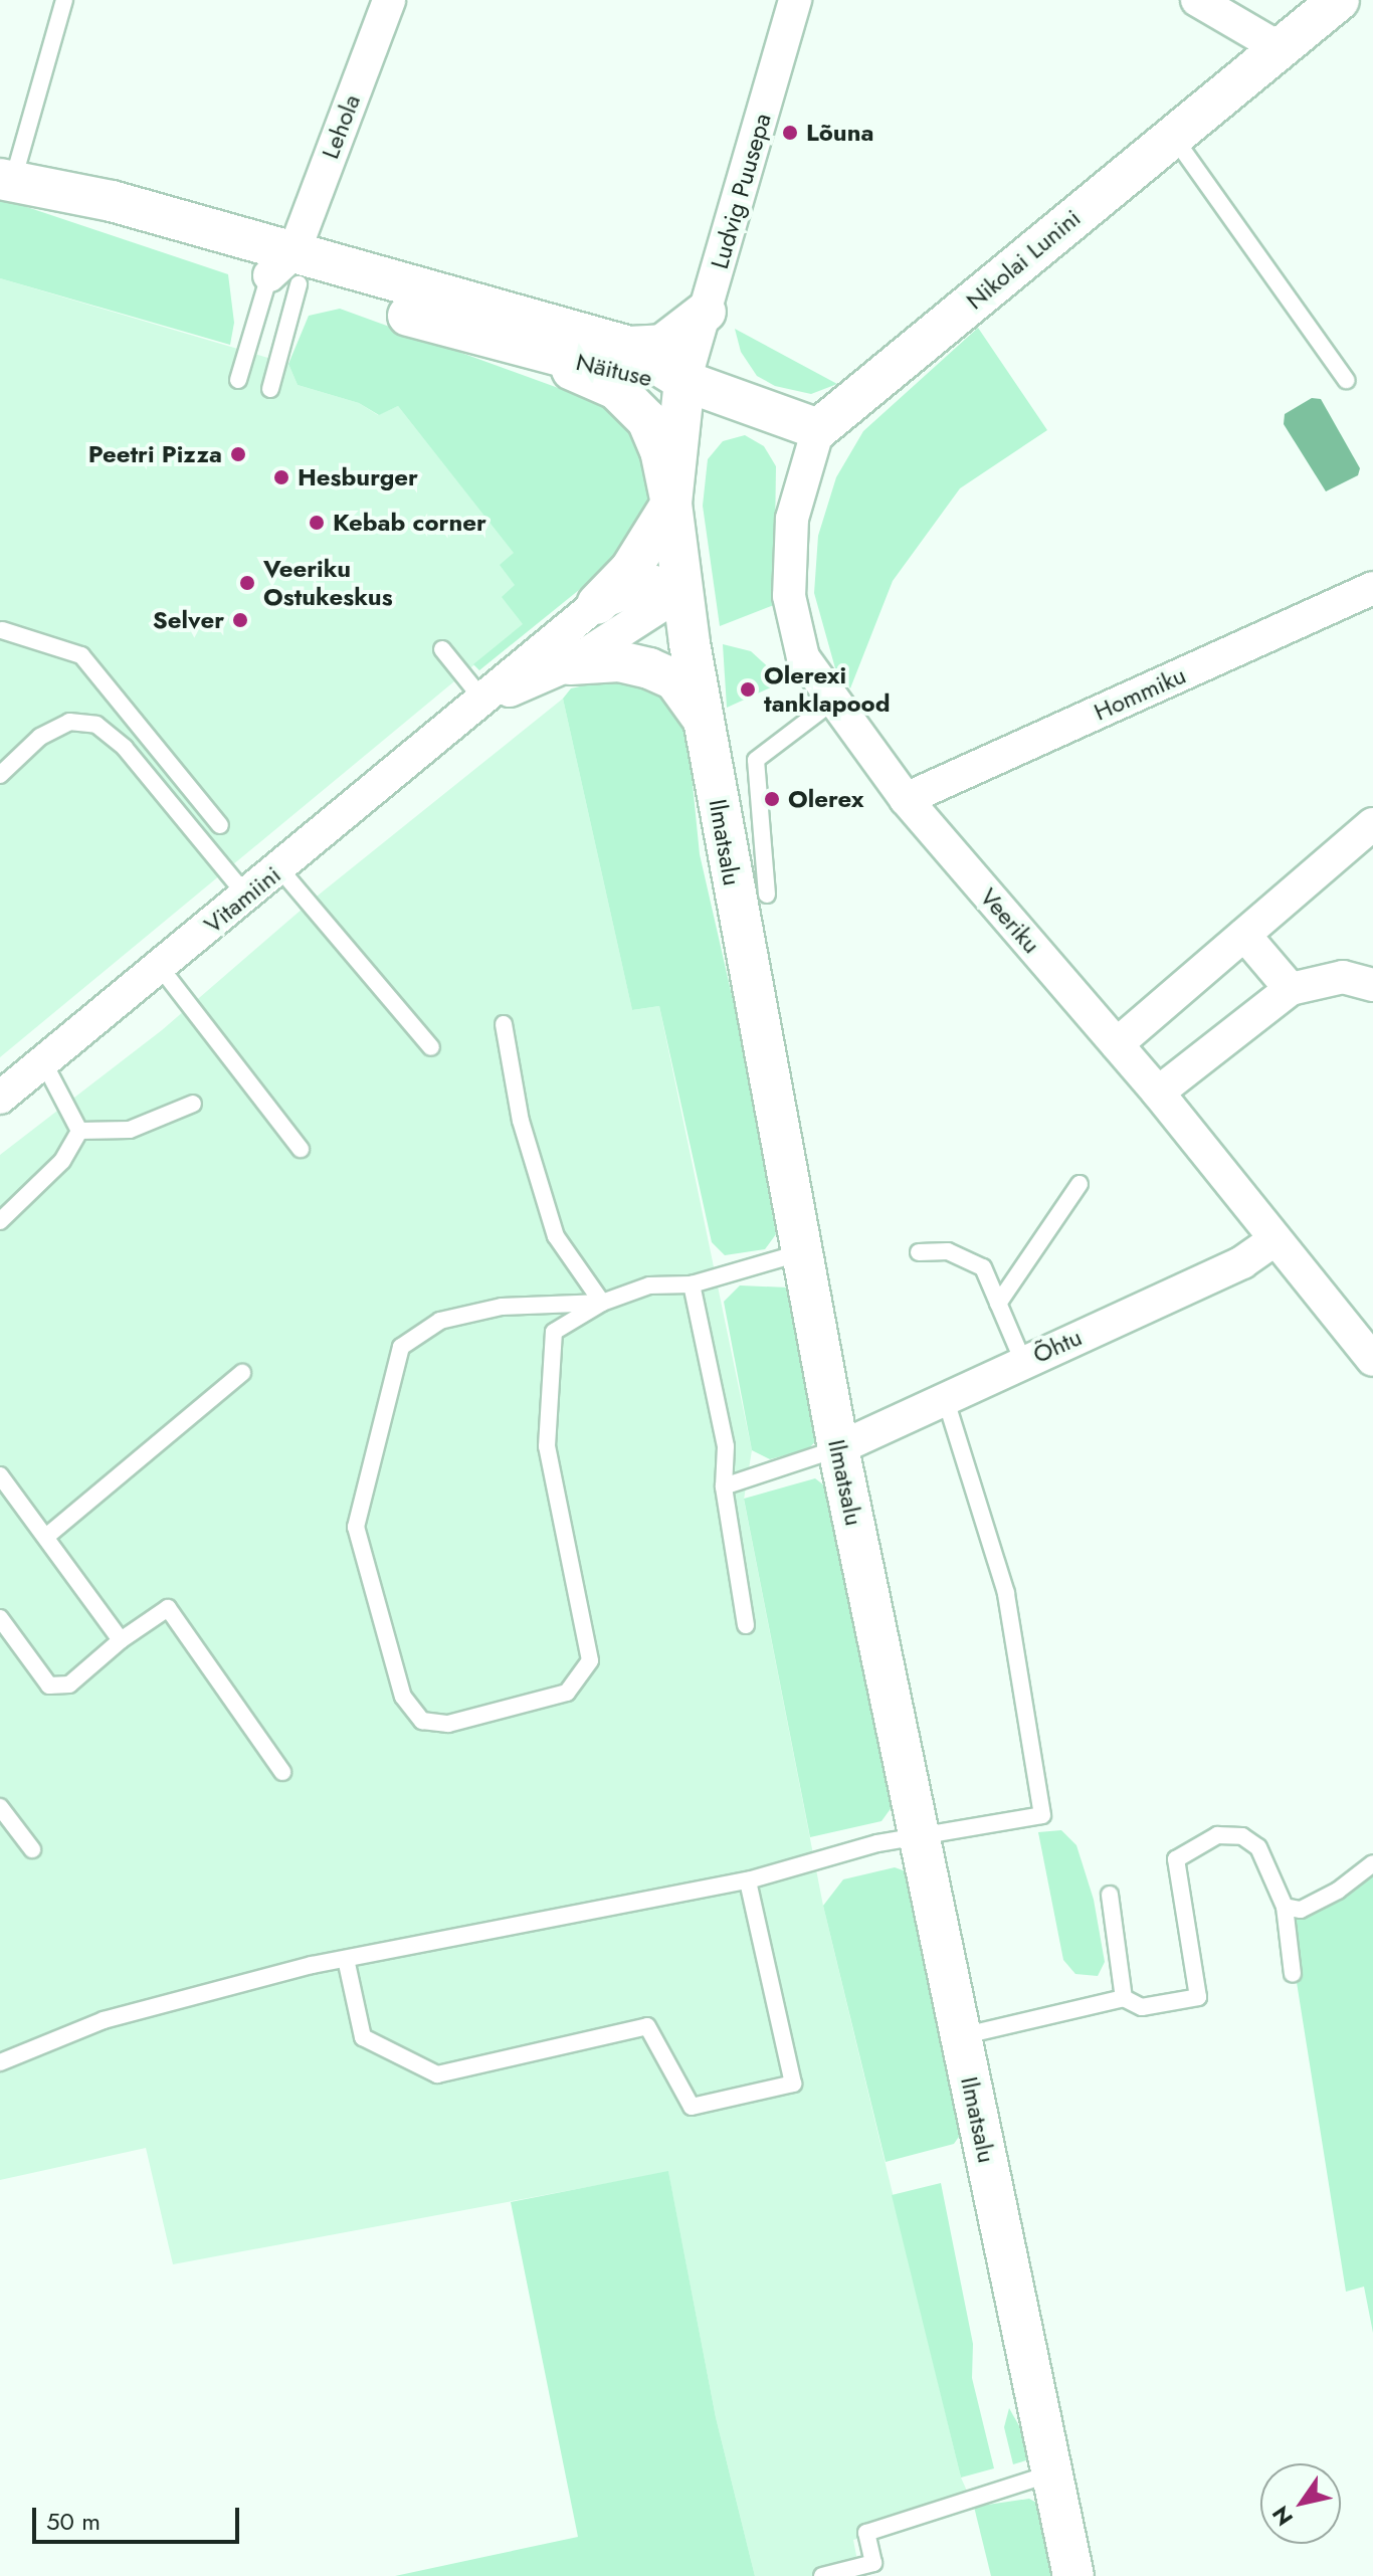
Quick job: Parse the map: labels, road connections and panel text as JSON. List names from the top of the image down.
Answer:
{
  "streets": {
    "street": [
      "Lehola",
      "Ludvig Puusepa",
      "Nikolai Lunini",
      "Näituse",
      "Hommiku",
      "Ilmatsalu",
      "Vitamiini",
      "Veeriku",
      "Õhtu"
    ]
  },
  "crossings": [
    ["Lehola", "Näituse"],
    ["Ludvig Puusepa", "Näituse"],
    ["Ludvig Puusepa", "Ilmatsalu"],
    ["Nikolai Lunini", "Veeriku"],
    ["Näituse", "Ilmatsalu"],
    ["Hommiku", "Veeriku"],
    ["Ilmatsalu", "Vitamiini"],
    ["Ilmatsalu", "Õhtu"],
    ["Veeriku", "Õhtu"]
  ],
  "places": [
    "Lõuna",
    "Peetri Pizza",
    "Hesburger",
    "Kebab corner",
    "Veeriku Ostukeskus",
    "Selver",
    "Olerexi tanklapood",
    "Olerex"
  ],
  "scale_bar": "50 m",
  "north": "bottom left"
}
